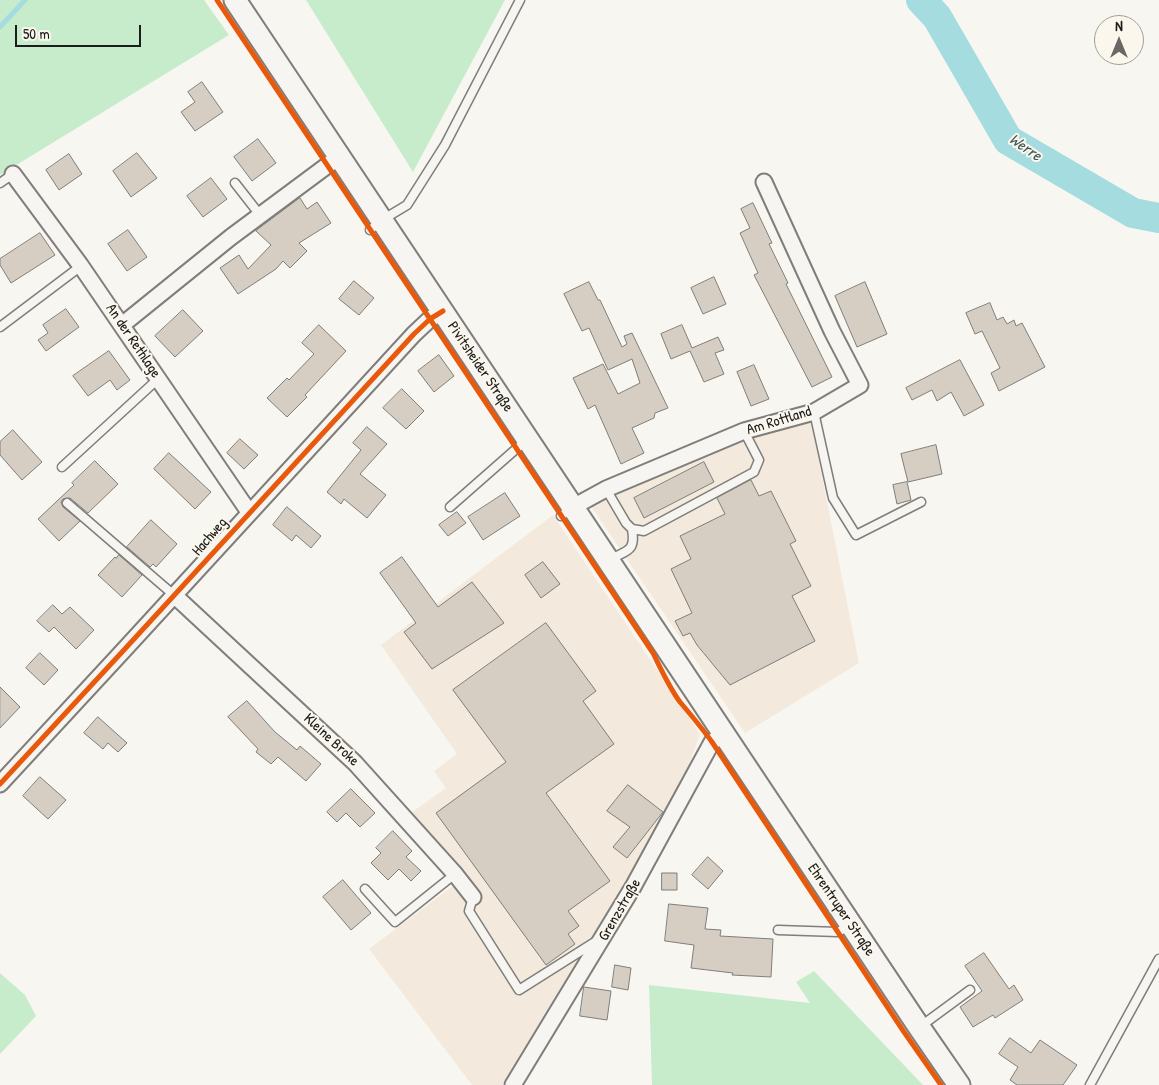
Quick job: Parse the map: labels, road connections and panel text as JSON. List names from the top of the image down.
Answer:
{
  "streets": {
    "main road": ["Pivitsheider Straße", "Ehrentruper Straße"],
    "street": [
      "An der Rethlage",
      "Am Rottland",
      "Hachweg",
      "Kleine Broke",
      "Grenzstraße"
    ]
  },
  "crossings": [
    ["An der Rethlage", "Hachweg"],
    ["Pivitsheider Straße", "Am Rottland"],
    ["Pivitsheider Straße", "Hachweg"],
    ["Pivitsheider Straße", "Grenzstraße"],
    ["Pivitsheider Straße", "Ehrentruper Straße"],
    ["Hachweg", "Kleine Broke"],
    ["Grenzstraße", "Ehrentruper Straße"]
  ],
  "water": ["Werre"],
  "scale_bar": "50 m",
  "north": "top"
}
